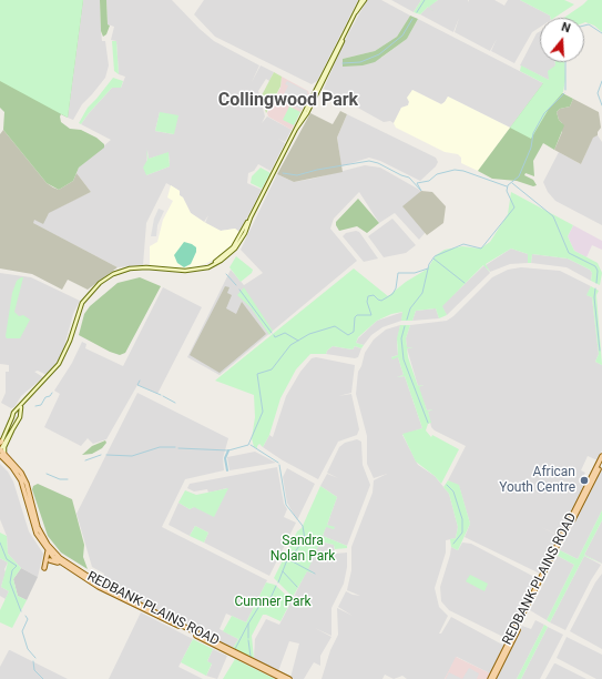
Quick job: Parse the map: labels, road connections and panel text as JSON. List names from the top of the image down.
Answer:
{
  "streets": {
    "main road": ["REDBANK PLAINS ROAD"]
  },
  "districts": ["Collingwood Park"],
  "parks": ["Sandra Nolan Park", "Cumner Park"],
  "places": ["African Youth Centre"],
  "north": "top"
}
